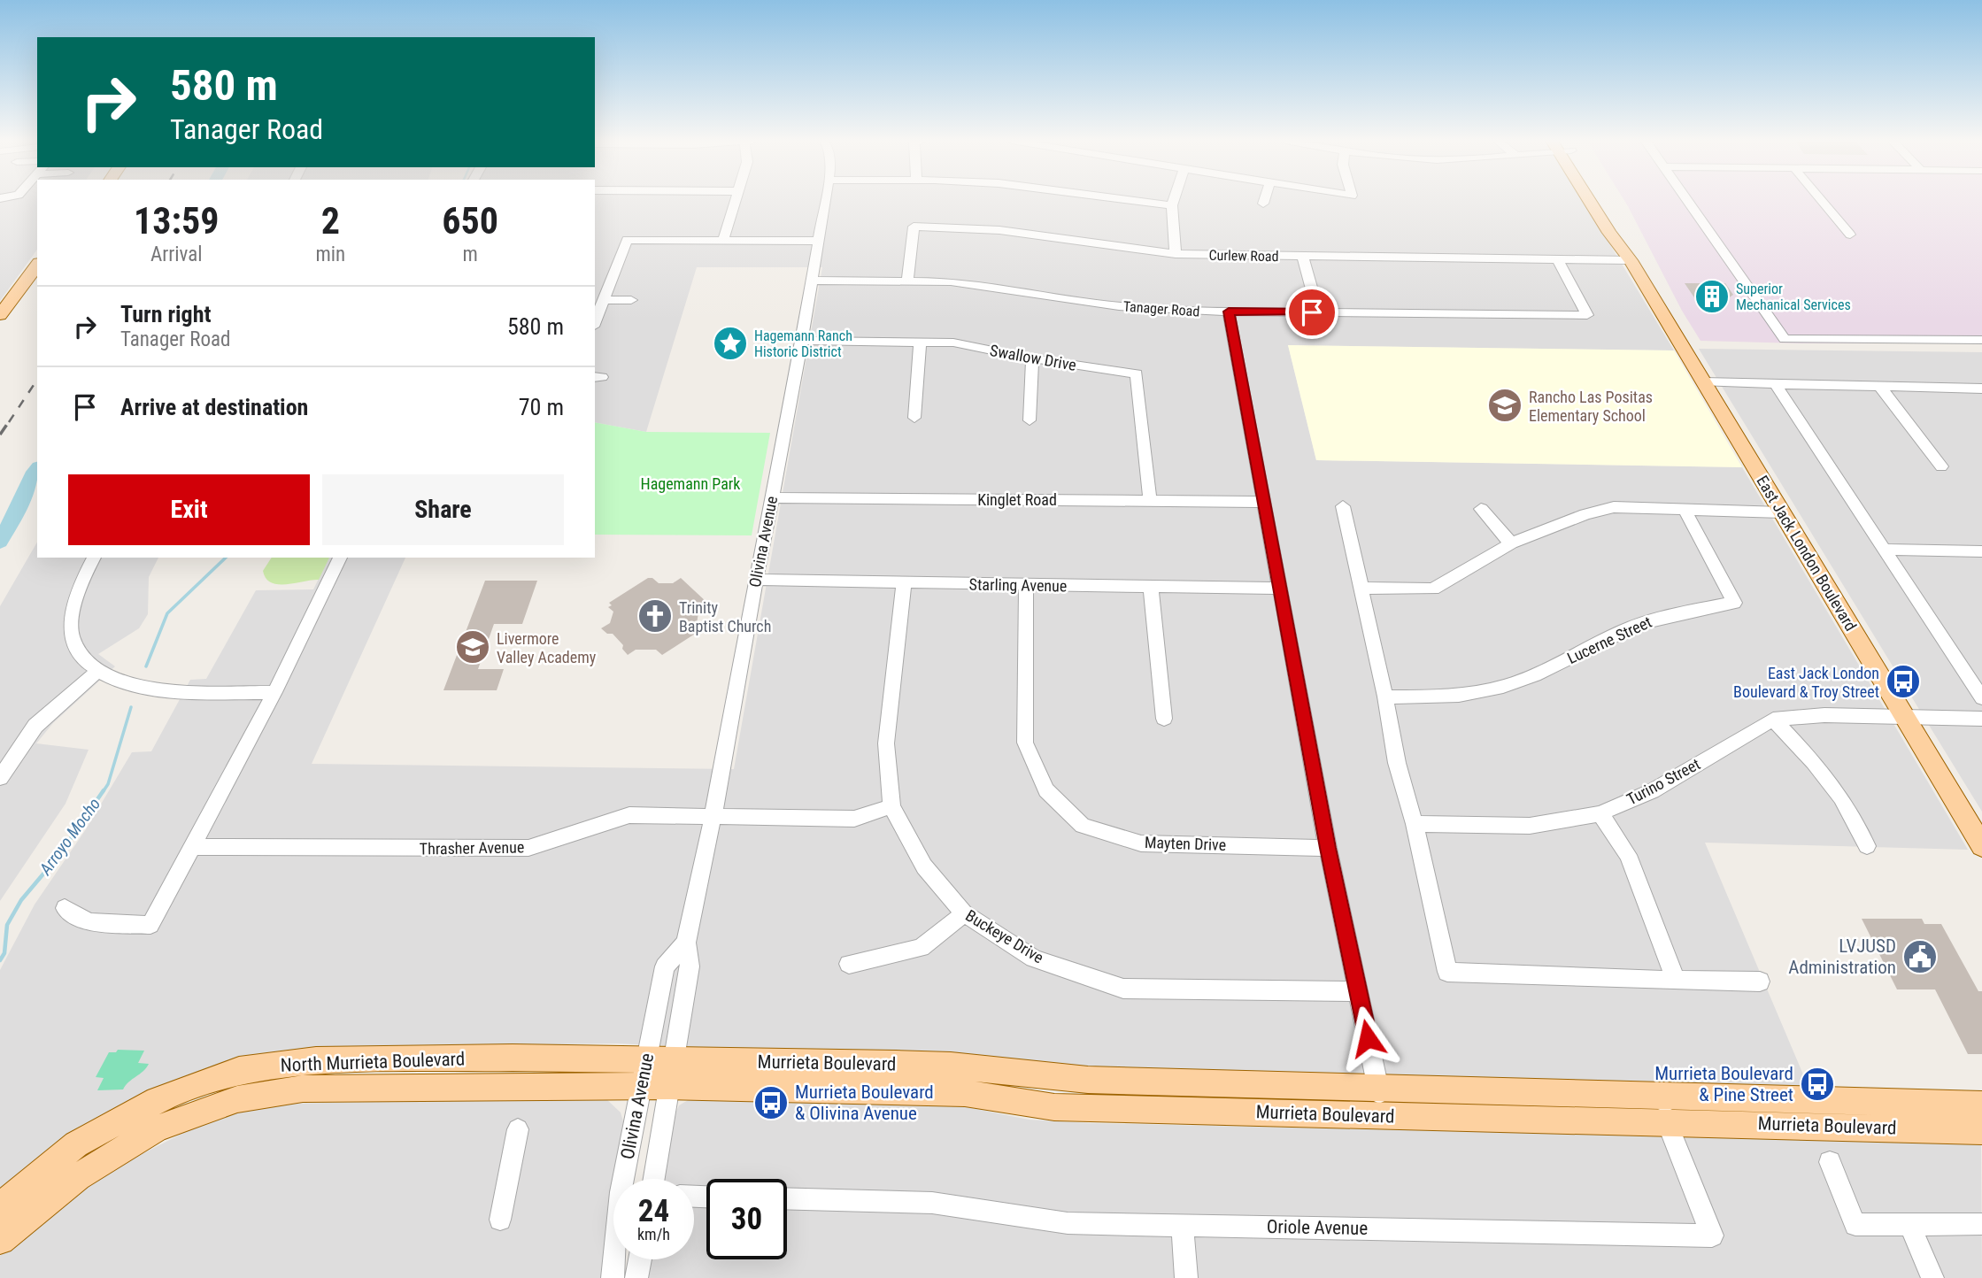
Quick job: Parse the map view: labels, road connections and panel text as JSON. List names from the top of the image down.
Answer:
{
  "streets": {
    "main road": ["East Jack London Boulevard", "North Murrieta Boulevard", "Murrieta Boulevard"],
    "street": [
      "Curlew Road",
      "Tanager Road",
      "Swallow Drive",
      "Kinglet Road",
      "Olivina Avenue",
      "Starling Avenue",
      "Lucerne Street",
      "Turino Street",
      "Mayten Drive",
      "Thrasher Avenue",
      "Buckeye Drive",
      "Oriole Avenue"
    ]
  },
  "crossings": [
    ["Curlew Road", "Tanager Road"],
    ["Curlew Road", "East Jack London Boulevard"],
    ["Tanager Road", "Olivina Avenue"],
    ["Swallow Drive", "Kinglet Road"],
    ["Swallow Drive", "Olivina Avenue"],
    ["Kinglet Road", "Olivina Avenue"],
    ["Olivina Avenue", "Starling Avenue"],
    ["Olivina Avenue", "Thrasher Avenue"],
    ["Olivina Avenue", "North Murrieta Boulevard"],
    ["Olivina Avenue", "Murrieta Boulevard"],
    ["East Jack London Boulevard", "Turino Street"],
    ["Starling Avenue", "Mayten Drive"],
    ["Starling Avenue", "Buckeye Drive"],
    ["Thrasher Avenue", "Buckeye Drive"],
    ["North Murrieta Boulevard", "Murrieta Boulevard"],
    ["Murrieta Boulevard", "Oriole Avenue"]
  ],
  "water": ["Arroyo Mocho"],
  "parks": ["Hagemann Park"],
  "places": {
    "building": ["Superior Mechanical Services"],
    "place": ["Hagemann Ranch Historic District"],
    "school or university": ["Rancho Las Positas Elementary School", "Livermore Valley Academy"],
    "church": ["Trinity Baptist Church"],
    "bus stop": ["East Jack London Boulevard & Troy Street", "Murrieta Boulevard & Pine Street", "Murrieta Boulevard & Olivina Avenue"],
    "public building": ["LVJUSD Administration"]
  },
  "page": {
    "turn": ["580 m", "Tanager Road"],
    "eta": [
      "13:59",
      "Arrival",
      "2",
      "min",
      "650",
      "m"
    ],
    "list": [
      {
        "name": "Turn right",
        "note": "Tanager Road",
        "value": "580 m"
      },
      {
        "name": "Arrive at destination",
        "value": "70 m"
      }
    ],
    "buttons": ["Exit", "Share"],
    "speed": "24 km/h",
    "limit": "30"
  }
}
